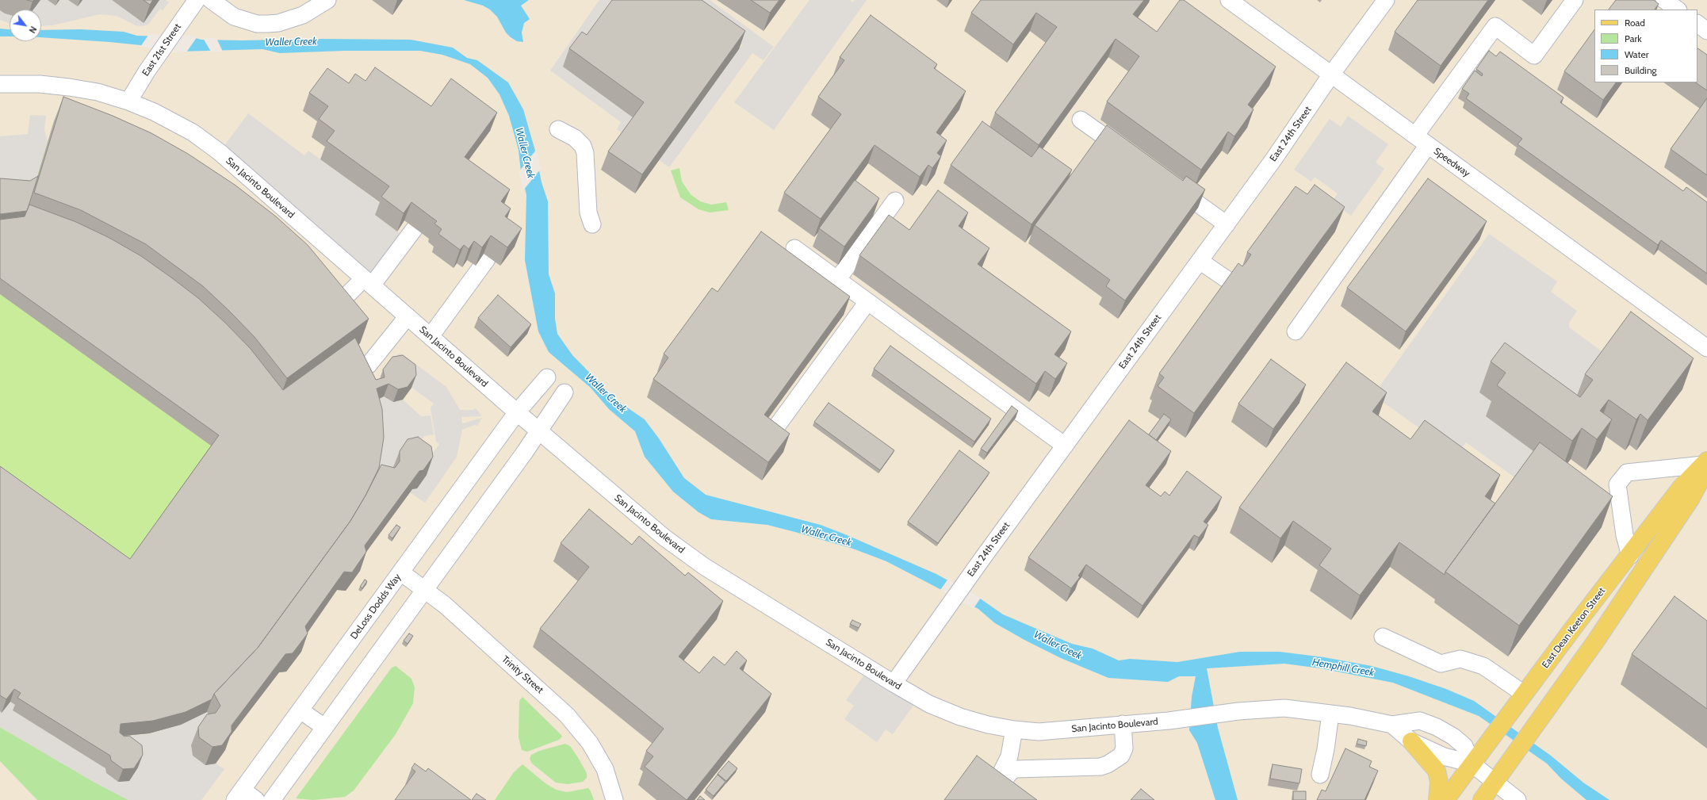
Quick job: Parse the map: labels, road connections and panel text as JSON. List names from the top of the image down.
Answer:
{
  "streets": {
    "main road": ["East Dean Keeton Street"],
    "street": [
      "East 21st Street",
      "East 24th Street",
      "Speedway",
      "San Jacinto Boulevard",
      "DeLoss Dodds Way",
      "Trinity Street"
    ]
  },
  "crossings": [
    ["East 21st Street", "San Jacinto Boulevard"],
    ["East 24th Street", "Speedway"],
    ["East 24th Street", "San Jacinto Boulevard"],
    ["San Jacinto Boulevard", "DeLoss Dodds Way"],
    ["San Jacinto Boulevard", "East Dean Keeton Street"],
    ["DeLoss Dodds Way", "Trinity Street"]
  ],
  "water": ["Waller Creek", "Hemphill Creek"],
  "legend": [
    "Road",
    "Park",
    "Water",
    "Building"
  ],
  "north": "bottom right"
}
